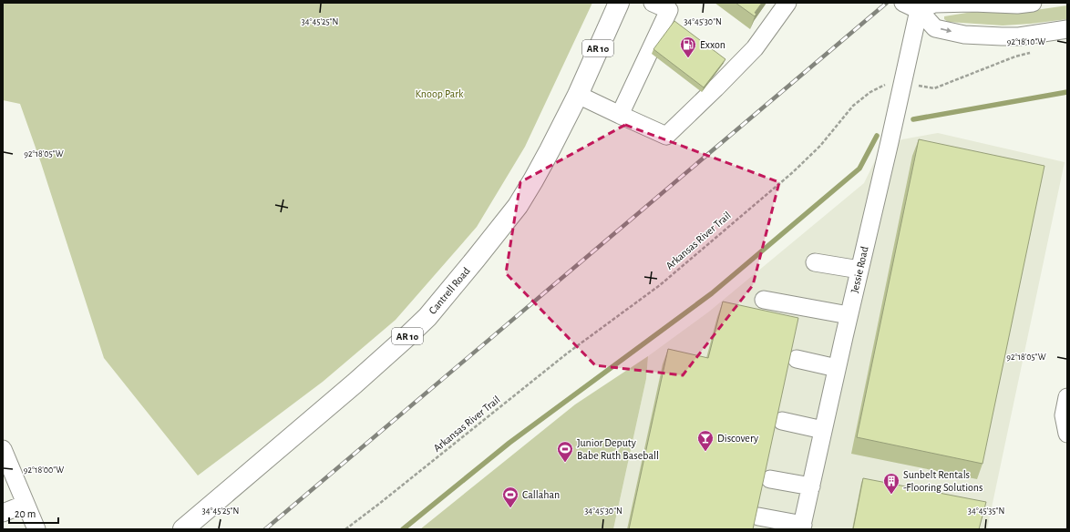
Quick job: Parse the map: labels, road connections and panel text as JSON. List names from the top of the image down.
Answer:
{
  "streets": {
    "main road": ["AR 10", "Cantrell Road"],
    "street": ["Jessie Road"],
    "path": ["Arkansas River Trail"]
  },
  "crossings": [
    ["Arkansas River Trail", "Jessie Road"]
  ],
  "parks": ["Knoop Park"],
  "places": {
    "fuel station": ["Exxon"],
    "bar": ["Discovery"],
    "sports": ["Junior Deputy Babe Ruth Baseball", "Callahan"],
    "building": ["Sunbelt Rentals -Flooring Solutions"]
  },
  "scale_bar": "20 m",
  "coordinates": [
    "34°45'25\"N",
    "34°45'30\"N",
    "92°18'10\"W",
    "92°18'05\"W",
    "92°18'00\"W",
    "34°45'35\"N"
  ]
}
